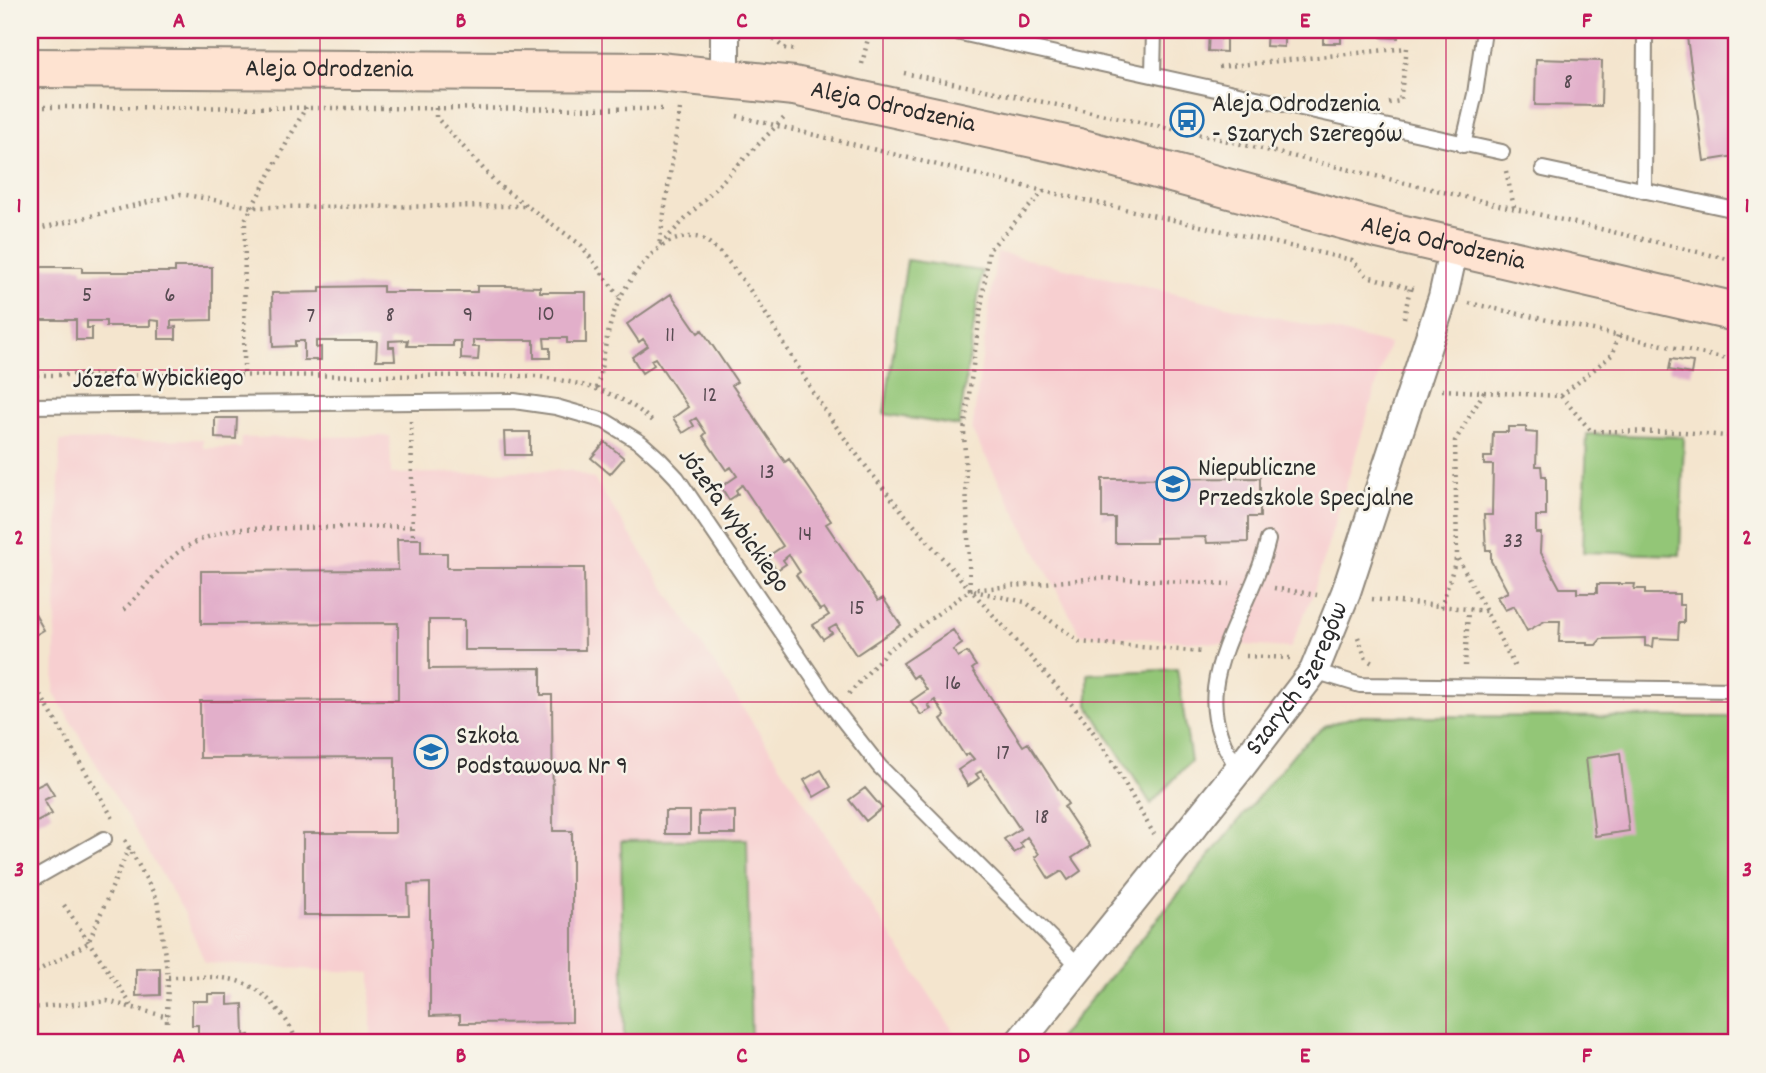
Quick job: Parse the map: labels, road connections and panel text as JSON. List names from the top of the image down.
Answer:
{
  "streets": {
    "street": ["Aleja Odrodzenia", "Szarych Szeregów"],
    "lane": ["Józefa Wybickiego"]
  },
  "crossings": [
    ["Aleja Odrodzenia", "Szarych Szeregów"],
    ["Józefa Wybickiego", "Szarych Szeregów"]
  ],
  "places": {
    "bus stop": ["Aleja Odrodzenia - Szarych Szeregów"],
    "school or university": ["Niepubliczne Przedszkole Specjalne", "Szkoła Podstawowa Nr 9"]
  },
  "house_numbers": [
    "8",
    "5",
    "6",
    "10",
    "8",
    "9",
    "7",
    "11",
    "12",
    "13",
    "14",
    "33",
    "15",
    "16",
    "17",
    "18"
  ],
  "grid": {
    "columns": [
      "A",
      "B",
      "C",
      "D",
      "E",
      "F"
    ],
    "rows": ["1", "2", "3"]
  }
}
